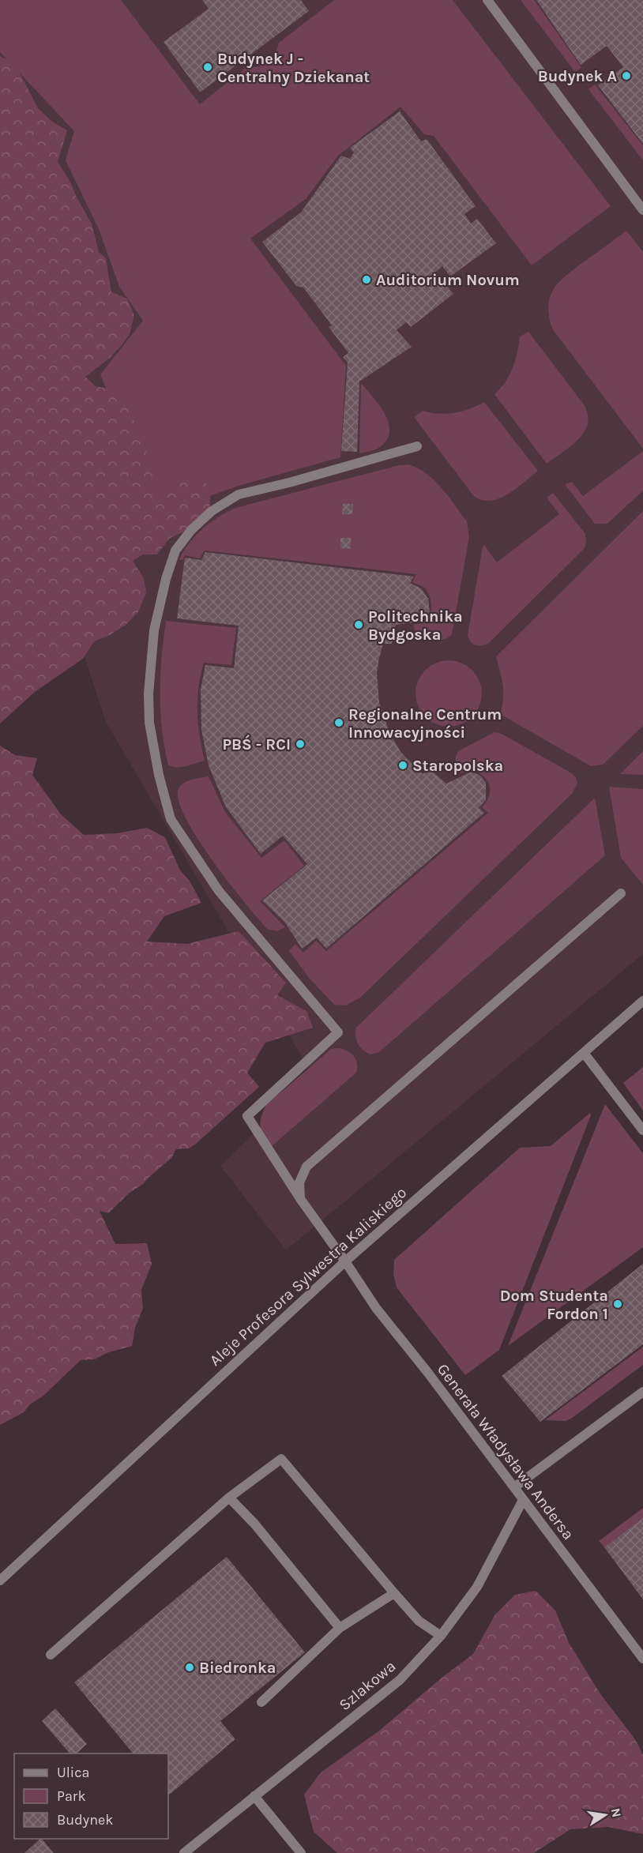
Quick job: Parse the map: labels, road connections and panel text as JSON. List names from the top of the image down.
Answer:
{
  "streets": {
    "street": ["Aleje Profesora Sylwestra Kaliskiego", "Generała Władysława Andersa", "Szlakowa"]
  },
  "crossings": [
    ["Aleje Profesora Sylwestra Kaliskiego", "Generała Władysława Andersa"],
    ["Generała Władysława Andersa", "Szlakowa"]
  ],
  "places": [
    "Budynek J - Centralny Dziekanat",
    "Budynek A",
    "Auditorium Novum",
    "Politechnika Bydgoska",
    "Regionalne Centrum Innowacyjności",
    "PBŚ - RCI",
    "Staropolska",
    "Dom Studenta Fordon 1",
    "Biedronka"
  ],
  "legend": ["Ulica", "Park", "Budynek"],
  "north": "right"
}
